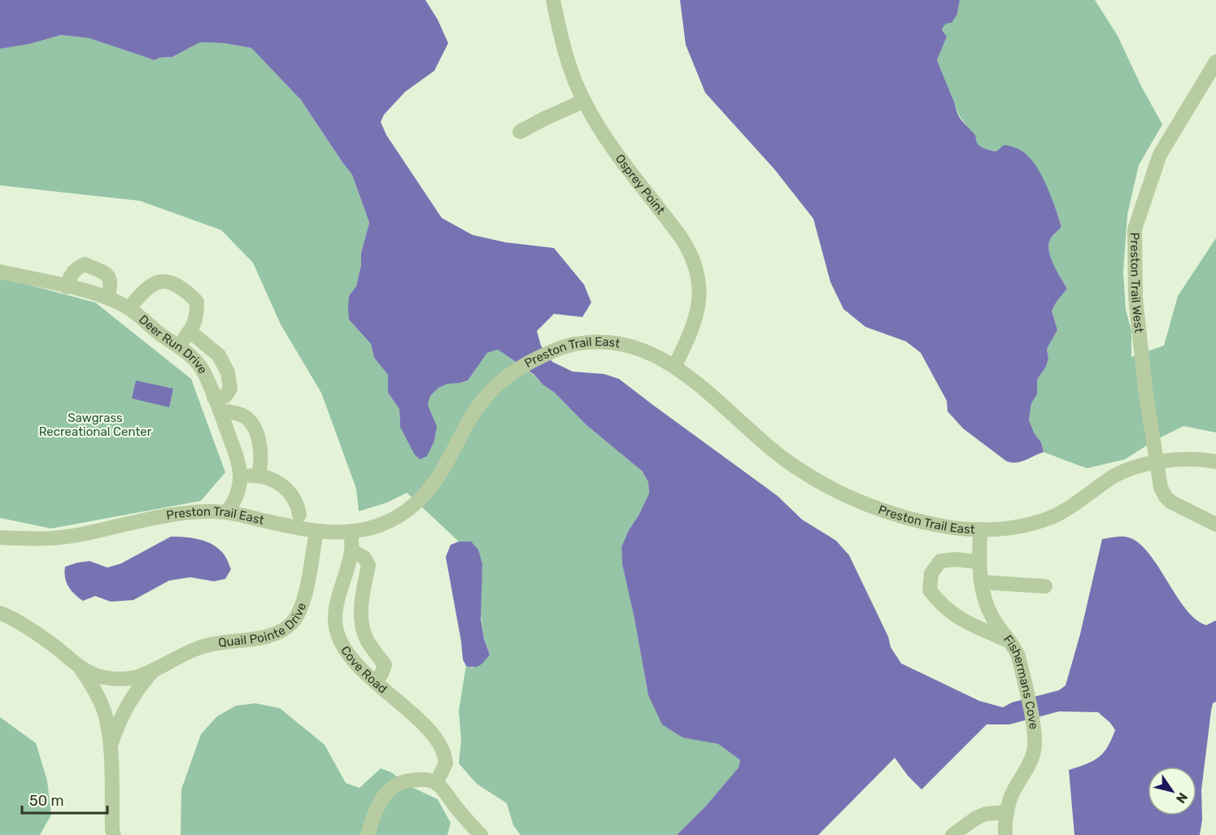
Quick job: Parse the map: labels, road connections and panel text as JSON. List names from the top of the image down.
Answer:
{
  "streets": {
    "street": [
      "Osprey Point",
      "Preston Trail West",
      "Deer Run Drive",
      "Preston Trail East",
      "Quail Pointe Drive",
      "Cove Road",
      "Fishermans Cove"
    ]
  },
  "crossings": [
    ["Osprey Point", "Preston Trail East"],
    ["Preston Trail West", "Preston Trail East"],
    ["Deer Run Drive", "Preston Trail East"],
    ["Preston Trail East", "Quail Pointe Drive"],
    ["Preston Trail East", "Cove Road"],
    ["Preston Trail East", "Fishermans Cove"]
  ],
  "parks": ["Sawgrass Recreational Center"],
  "scale_bar": "50 m",
  "north": "bottom right"
}
